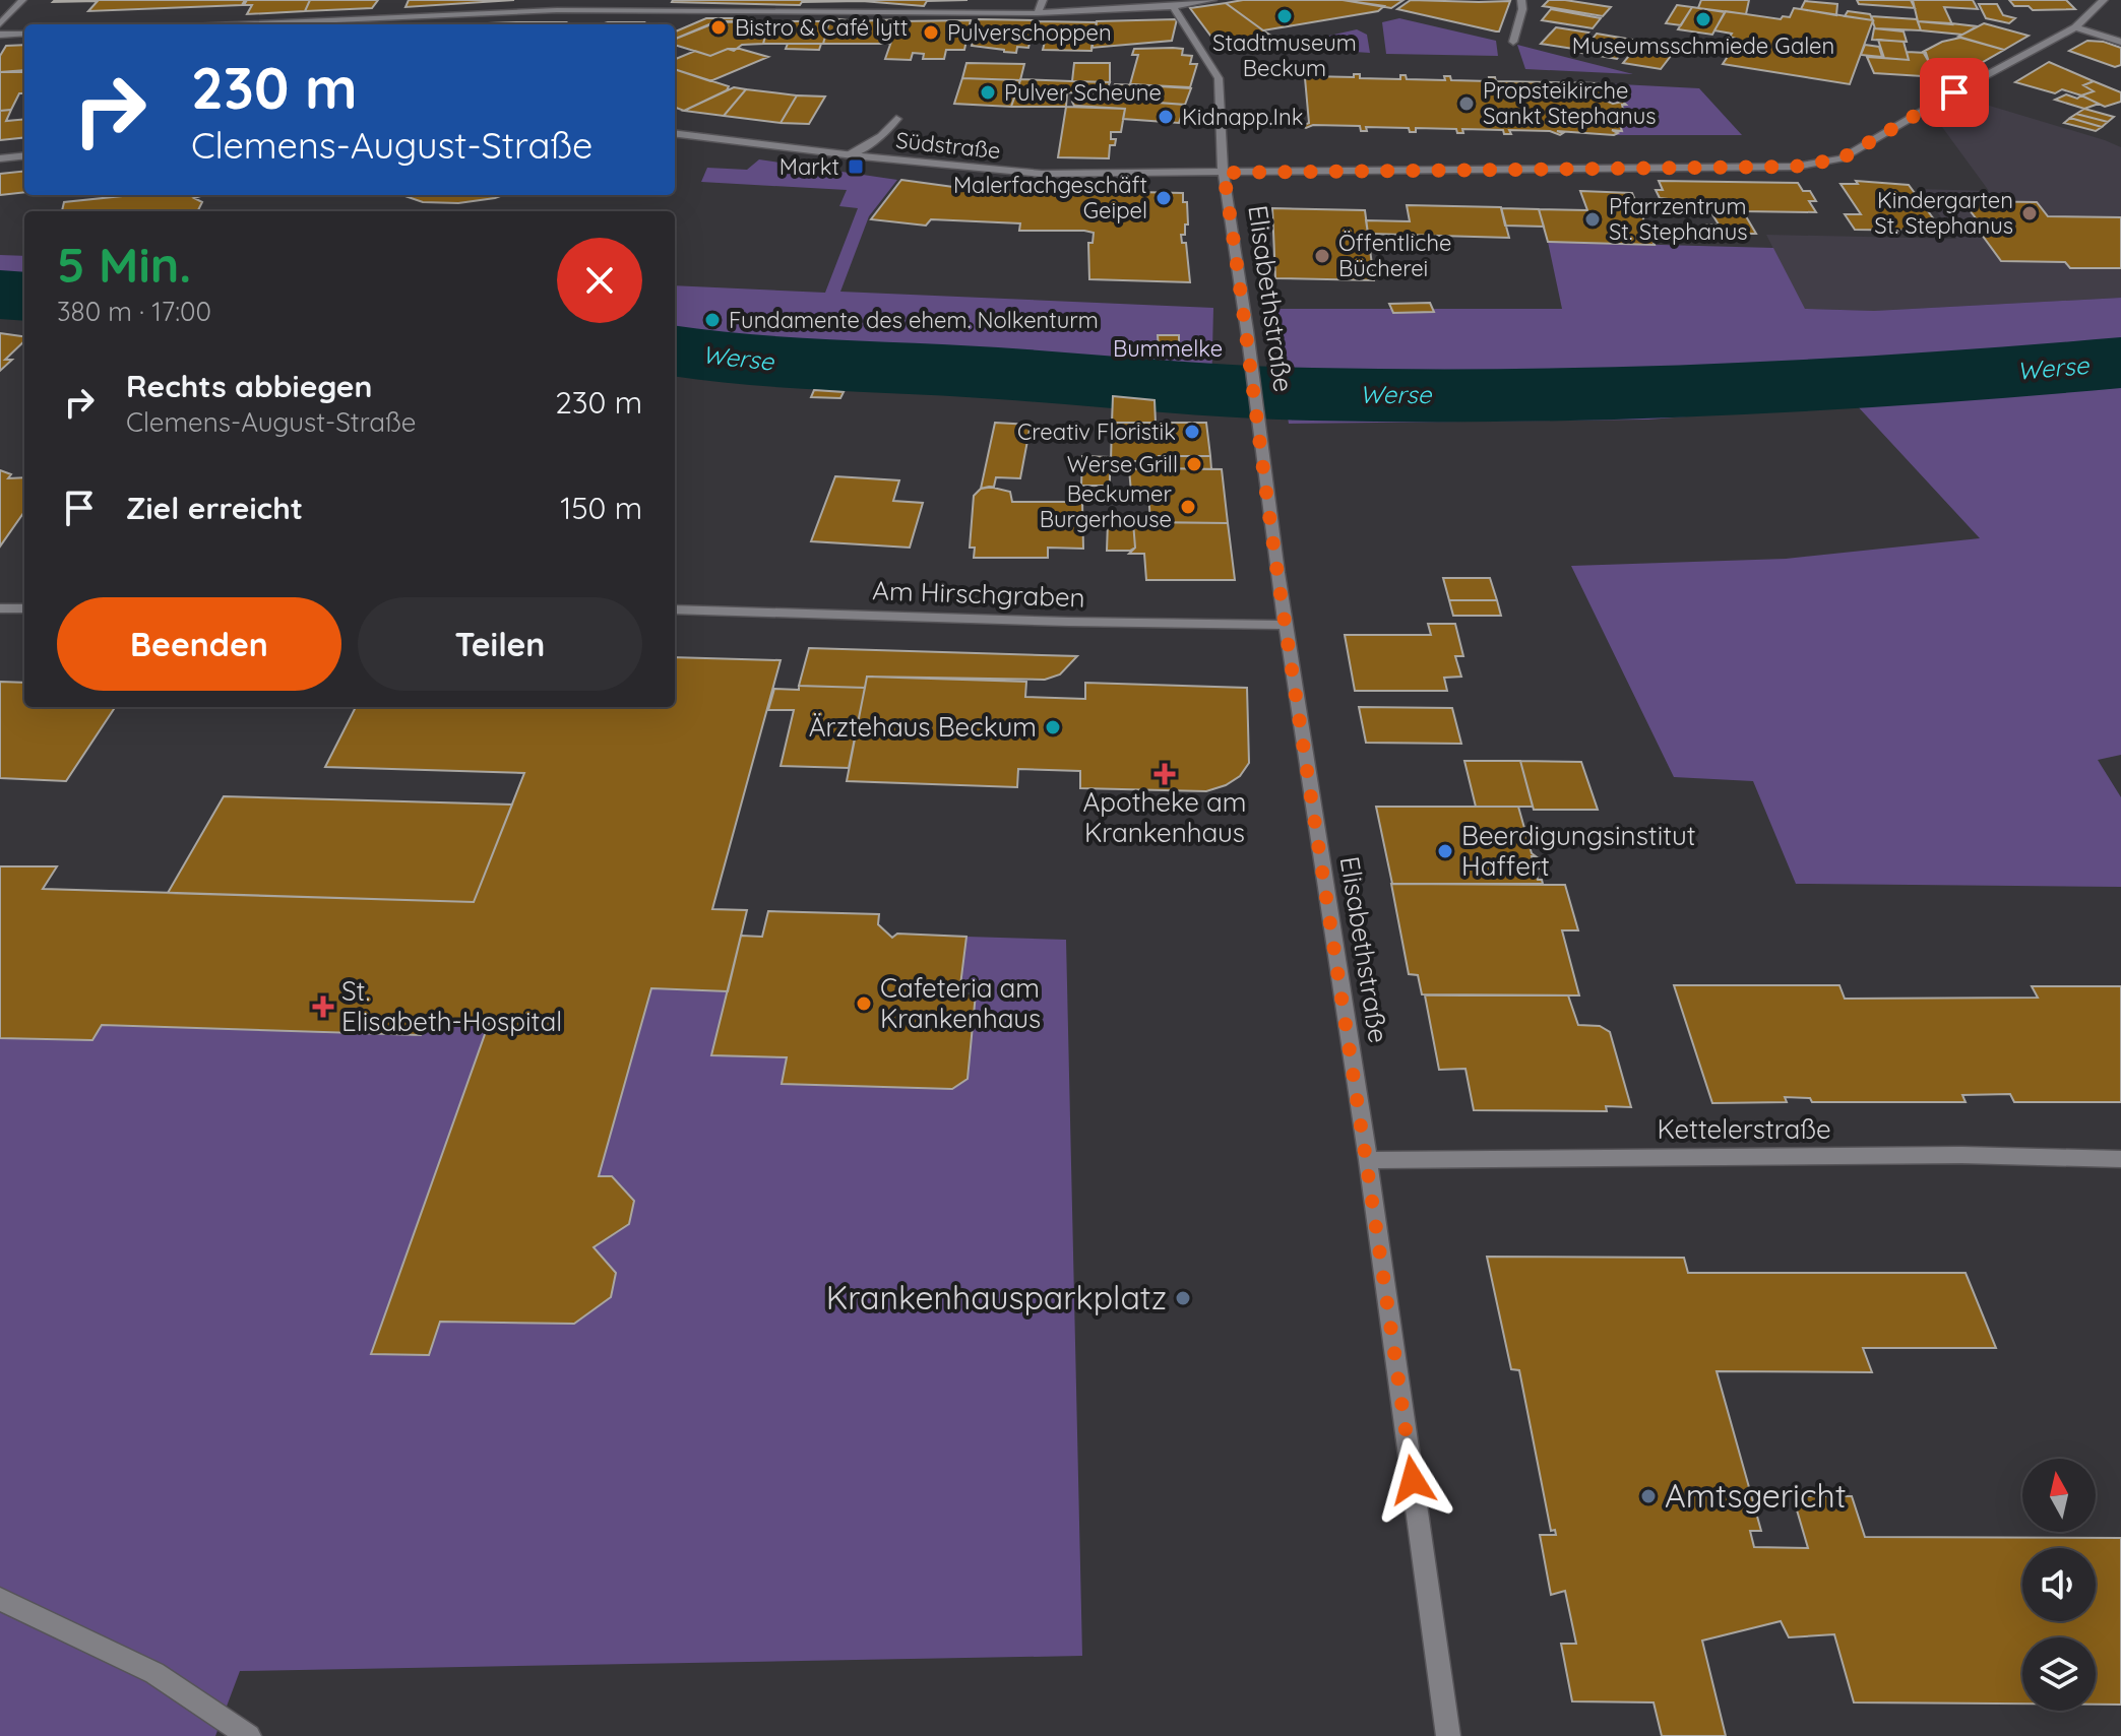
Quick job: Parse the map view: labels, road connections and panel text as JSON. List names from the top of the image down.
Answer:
{
  "streets": {
    "street": [
      "Südstraße",
      "Elisabethstraße",
      "Am Hirschgraben",
      "Kettelerstraße"
    ]
  },
  "crossings": [
    ["Südstraße", "Elisabethstraße"],
    ["Elisabethstraße", "Am Hirschgraben"],
    ["Elisabethstraße", "Kettelerstraße"]
  ],
  "water": ["Werse"],
  "parks": ["Bummelke"],
  "places": {
    "other": [
      "Stadtmuseum Beckum",
      "Museumsschmiede Galen",
      "Bistro & Café lytt",
      "Pulverschoppen",
      "Pulver Scheune",
      "Propsteikirche Sankt Stephanus",
      "Kidnapp.Ink",
      "Malerfachgeschäft Geipel",
      "Kindergarten St. Stephanus",
      "Pfarrzentrum St. Stephanus",
      "Öffentliche Bücherei",
      "Fundamente des ehem. Nolkenturm",
      "Creativ Floristik",
      "Werse Grill",
      "Beckumer Burgerhouse",
      "Ärztehaus Beckum",
      "Beerdigungsinstitut Haffert",
      "Cafeteria am Krankenhaus",
      "Krankenhausparkplatz",
      "Amtsgericht"
    ],
    "transit": ["Markt"],
    "health": ["Apotheke am Krankenhaus", "St. Elisabeth-Hospital"]
  },
  "north": "top",
  "page": {
    "turn": ["230 m", "Clemens-August-Straße"],
    "heading": ["5 Min.", "380 m · 17:00"],
    "list": [
      {
        "name": "Rechts abbiegen",
        "note": "Clemens-August-Straße",
        "value": "230 m"
      },
      {
        "name": "Ziel erreicht",
        "value": "150 m"
      }
    ],
    "buttons": ["Beenden", "Teilen"]
  }
}
